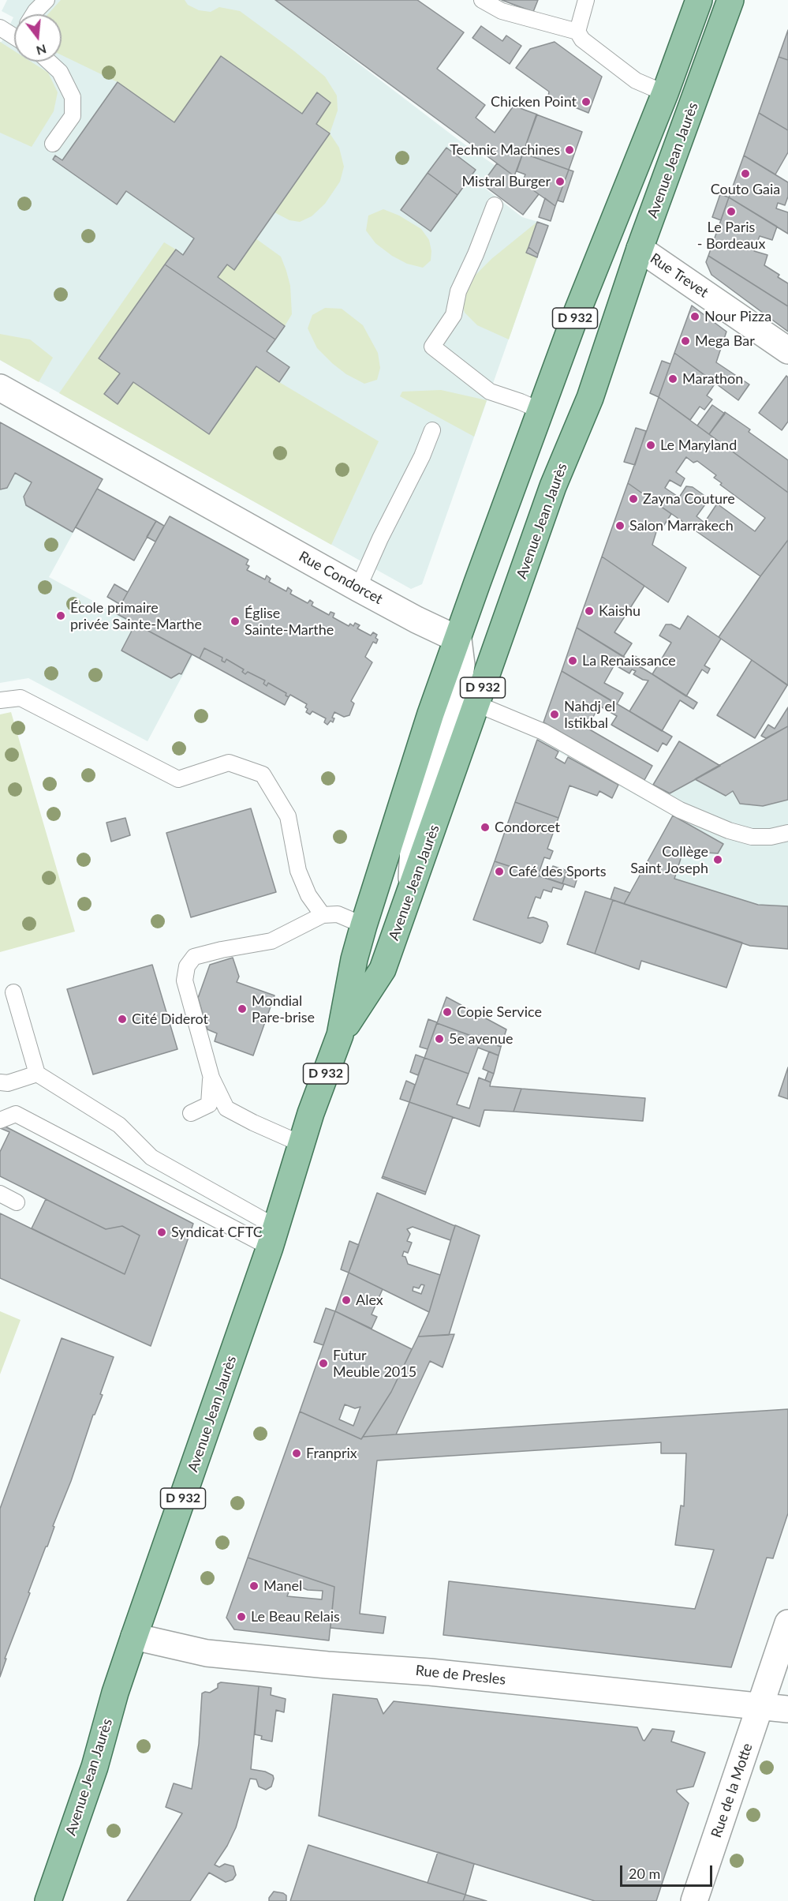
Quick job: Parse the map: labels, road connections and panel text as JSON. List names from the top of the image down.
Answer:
{
  "streets": {
    "main road": ["Avenue Jean Jaurès", "D 932"],
    "street": [
      "Rue Trevet",
      "Rue Condorcet",
      "Rue de Presles",
      "Rue de la Motte"
    ]
  },
  "crossings": [
    ["Avenue Jean Jaurès", "Rue Trevet"],
    ["Avenue Jean Jaurès", "Rue Condorcet"],
    ["Avenue Jean Jaurès", "Rue de Presles"],
    ["Rue de Presles", "Rue de la Motte"]
  ],
  "places": [
    "Chicken Point",
    "Technic Machines",
    "Couto Gaia",
    "Mistral Burger",
    "Le Paris - Bordeaux",
    "Nour Pizza",
    "Mega Bar",
    "Marathon",
    "Le Maryland",
    "Zayna Couture",
    "Salon Marrakech",
    "Kaishu",
    "École primaire privée Sainte-Marthe",
    "Église Sainte-Marthe",
    "La Renaissance",
    "Nahdj el Istikbal",
    "Condorcet",
    "Collège Saint Joseph",
    "Café des Sports",
    "Mondial Pare-brise",
    "Copie Service",
    "Cité Diderot",
    "5e avenue",
    "Syndicat CFTC",
    "Alex",
    "Futur Meuble 2015",
    "Franprix",
    "Manel",
    "Le Beau Relais"
  ],
  "scale_bar": "20 m",
  "north": "bottom"
}
